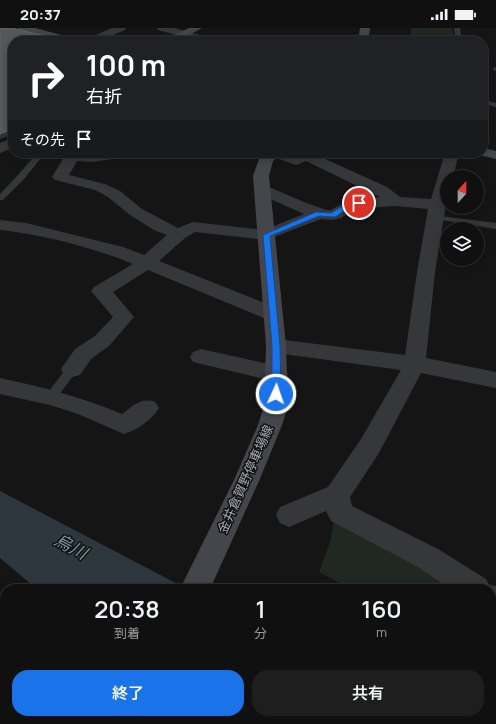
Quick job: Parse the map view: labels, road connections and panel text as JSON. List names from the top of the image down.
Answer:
{
  "streets": {
    "main road": ["金井倉賀野停車場線"]
  },
  "water": ["烏川"],
  "north": "top",
  "page": {
    "status": "20:37",
    "turn": ["100 m", "右折"],
    "then": "その先",
    "eta": [
      "20:38",
      "到着",
      "1",
      "分",
      "160",
      "m"
    ],
    "buttons": ["終了", "共有"]
  }
}
